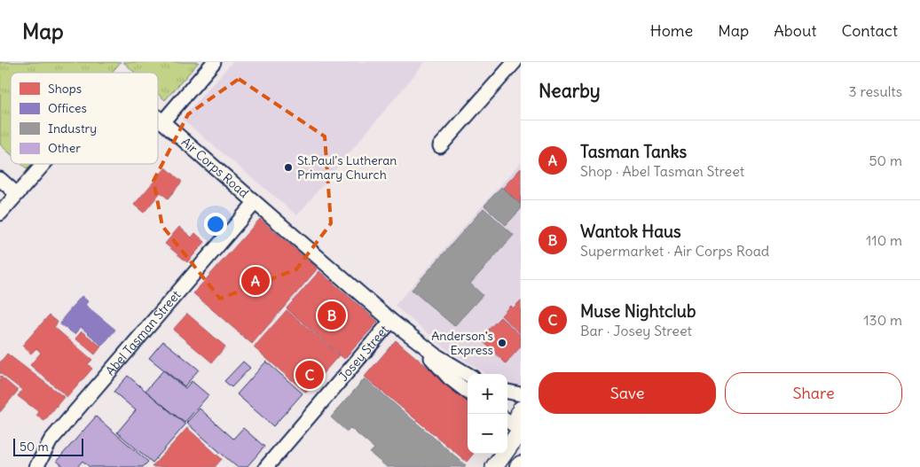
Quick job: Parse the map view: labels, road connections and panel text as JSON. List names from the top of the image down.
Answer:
{
  "streets": {
    "street": ["Air Corps Road", "Abel Tasman Street", "Josey Street"]
  },
  "crossings": [
    ["Air Corps Road", "Abel Tasman Street"],
    ["Air Corps Road", "Josey Street"]
  ],
  "places": ["St.Paul's Lutheran Primary Church", "Anderson's Express"],
  "legend": [
    "Shops",
    "Offices",
    "Industry",
    "Other"
  ],
  "scale_bar": "50 m",
  "page": {
    "header": "Map",
    "nav": [
      "Home",
      "Map",
      "About",
      "Contact"
    ],
    "heading": ["Nearby", "3 results"],
    "list": [
      {
        "mark": "A",
        "name": "Tasman Tanks",
        "note": "Shop · Abel Tasman Street",
        "value": "50 m"
      },
      {
        "mark": "B",
        "name": "Wantok Haus",
        "note": "Supermarket · Air Corps Road",
        "value": "110 m"
      },
      {
        "mark": "C",
        "name": "Muse Nightclub",
        "note": "Bar · Josey Street",
        "value": "130 m"
      }
    ],
    "pins": ["A", "B", "C"],
    "buttons": ["Save", "Share"],
    "map_buttons": ["+", "−"],
    "scale": "50 m"
  }
}
